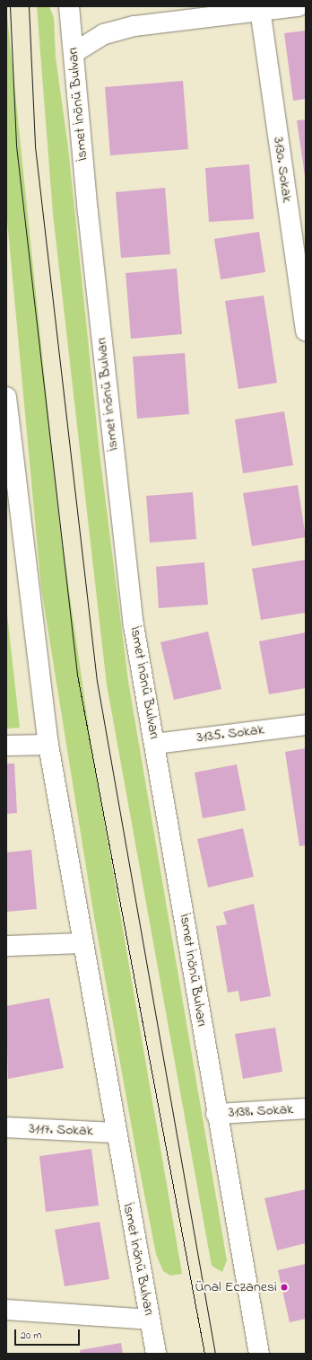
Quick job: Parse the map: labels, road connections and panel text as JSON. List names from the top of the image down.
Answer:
{
  "streets": {
    "main road": [
      "İsmet İnönü Bulvarı",
      "3130. Sokak",
      "3135. Sokak",
      "3138. Sokak",
      "3117. Sokak"
    ]
  },
  "crossings": [
    ["İsmet İnönü Bulvarı", "3135. Sokak"],
    ["İsmet İnönü Bulvarı", "3138. Sokak"],
    ["İsmet İnönü Bulvarı", "3117. Sokak"]
  ],
  "places": ["Ünal Eczanesi"],
  "scale_bar": "20 m"
}
